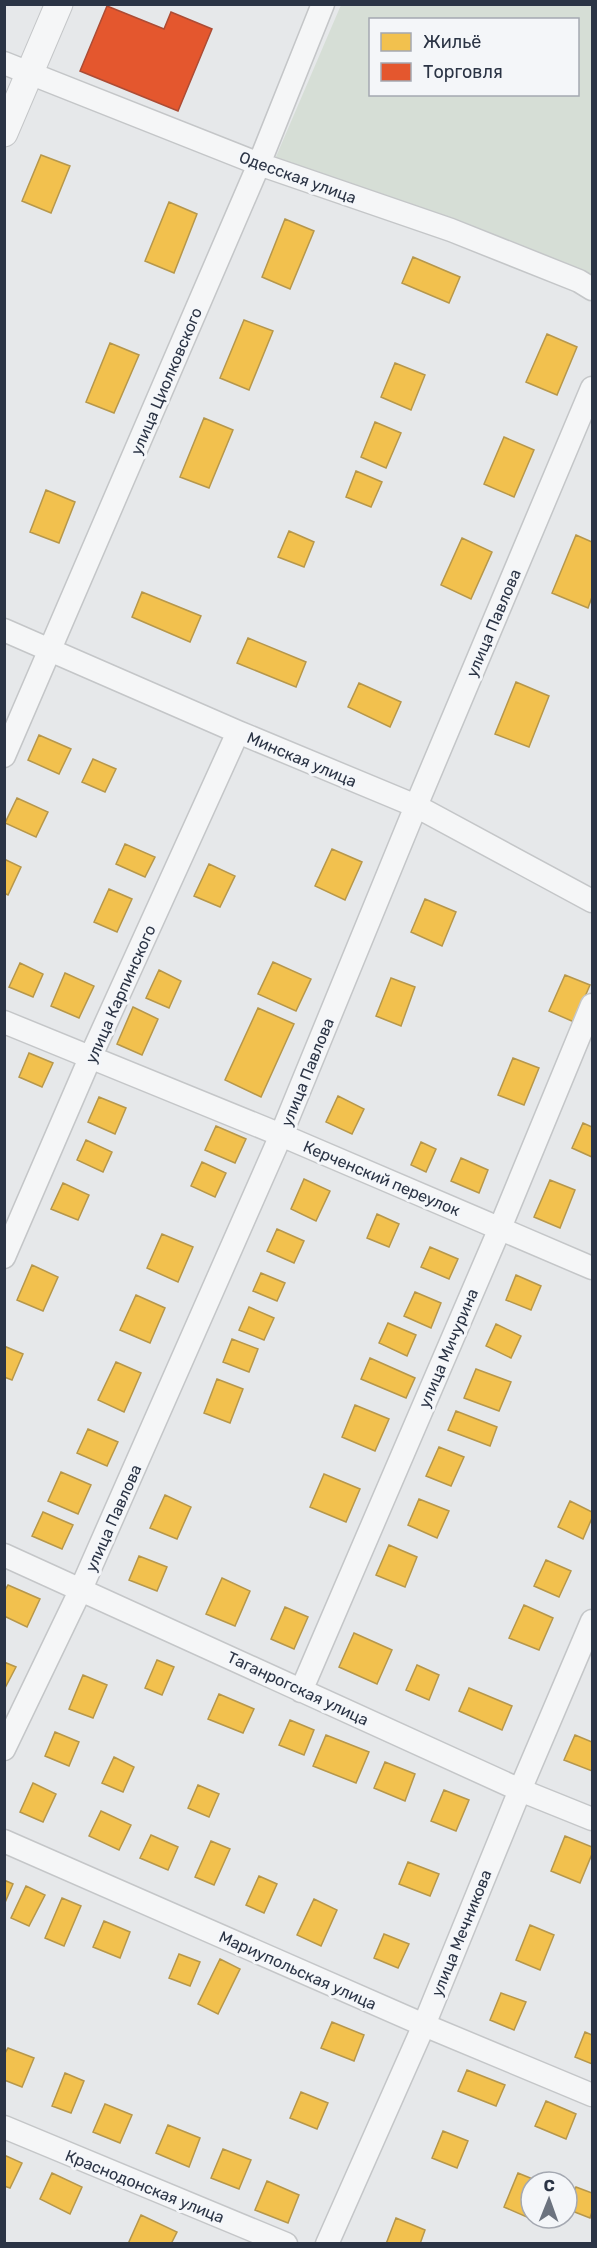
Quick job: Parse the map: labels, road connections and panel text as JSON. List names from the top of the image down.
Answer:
{
  "streets": {
    "street": [
      "Одесская улица",
      "улица Циолковского",
      "улица Павлова",
      "Минская улица",
      "улица Карпинского",
      "Керченский переулок",
      "улица Мичурина",
      "Таганрогская улица",
      "улица Мечникова",
      "Мариупольская улица",
      "Краснодонская улица"
    ]
  },
  "crossings": [
    ["Одесская улица", "улица Циолковского"],
    ["улица Циолковского", "Минская улица"],
    ["улица Павлова", "Минская улица"],
    ["улица Павлова", "Керченский переулок"],
    ["улица Павлова", "Таганрогская улица"],
    ["Минская улица", "улица Карпинского"],
    ["улица Карпинского", "Керченский переулок"],
    ["Керченский переулок", "улица Мичурина"],
    ["улица Мичурина", "Таганрогская улица"],
    ["Таганрогская улица", "улица Мечникова"],
    ["улица Мечникова", "Мариупольская улица"]
  ],
  "legend": ["Жильё", "Торговля"],
  "north": "top"
}
